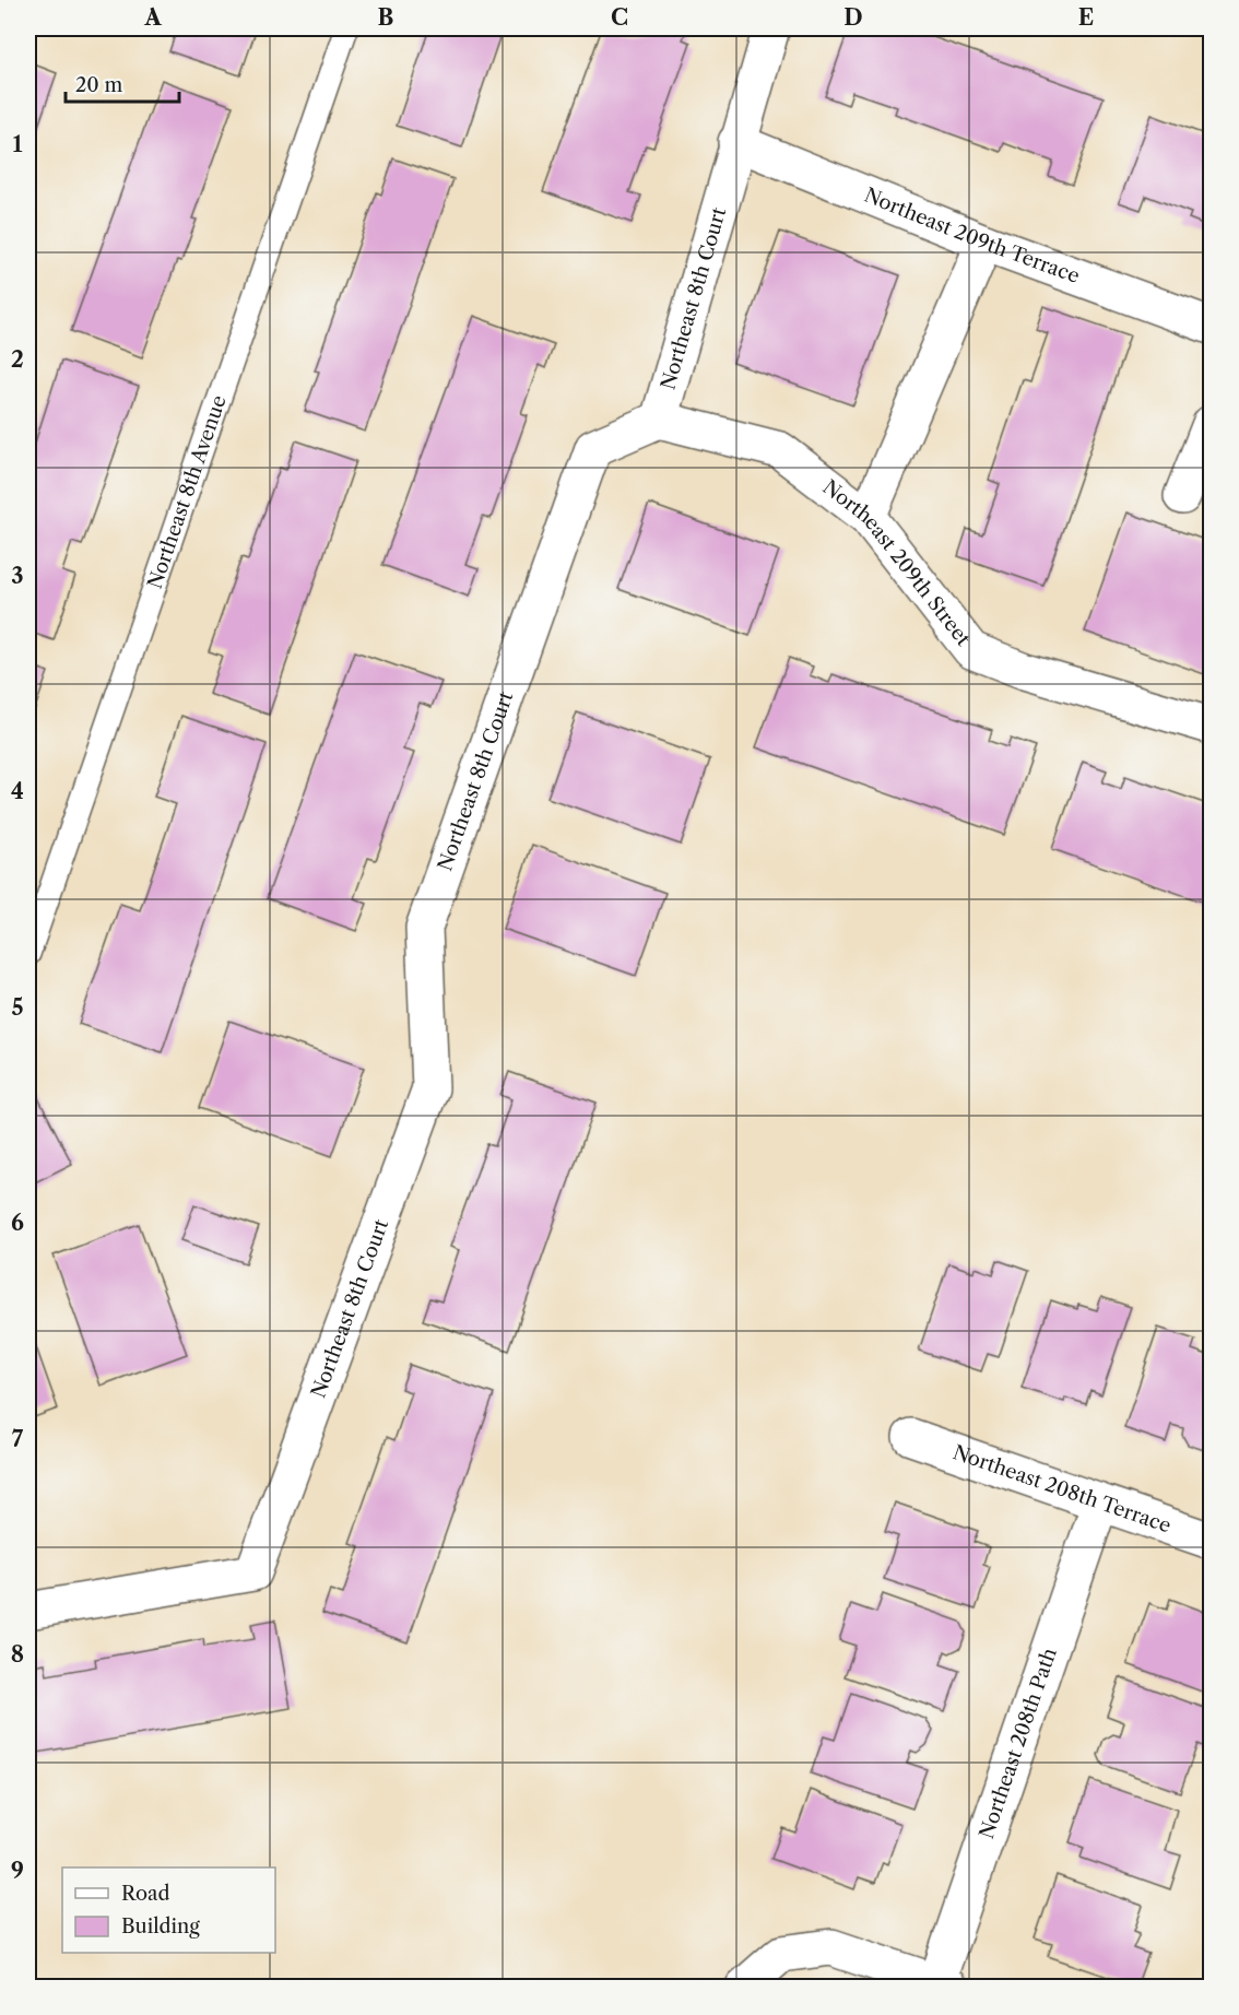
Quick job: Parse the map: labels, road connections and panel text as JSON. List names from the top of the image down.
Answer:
{
  "streets": {
    "street": [
      "Northeast 209th Terrace",
      "Northeast 8th Court",
      "Northeast 209th Street",
      "Northeast 208th Terrace",
      "Northeast 208th Path"
    ],
    "lane": ["Northeast 8th Avenue"]
  },
  "crossings": [
    ["Northeast 209th Terrace", "Northeast 8th Court"],
    ["Northeast 8th Court", "Northeast 209th Street"],
    ["Northeast 208th Terrace", "Northeast 208th Path"]
  ],
  "legend": ["Road", "Building"],
  "scale_bar": "20 m",
  "grid": {
    "columns": [
      "A",
      "B",
      "C",
      "D",
      "E"
    ],
    "rows": [
      "1",
      "2",
      "3",
      "4",
      "5",
      "6",
      "7",
      "8",
      "9"
    ]
  }
}
